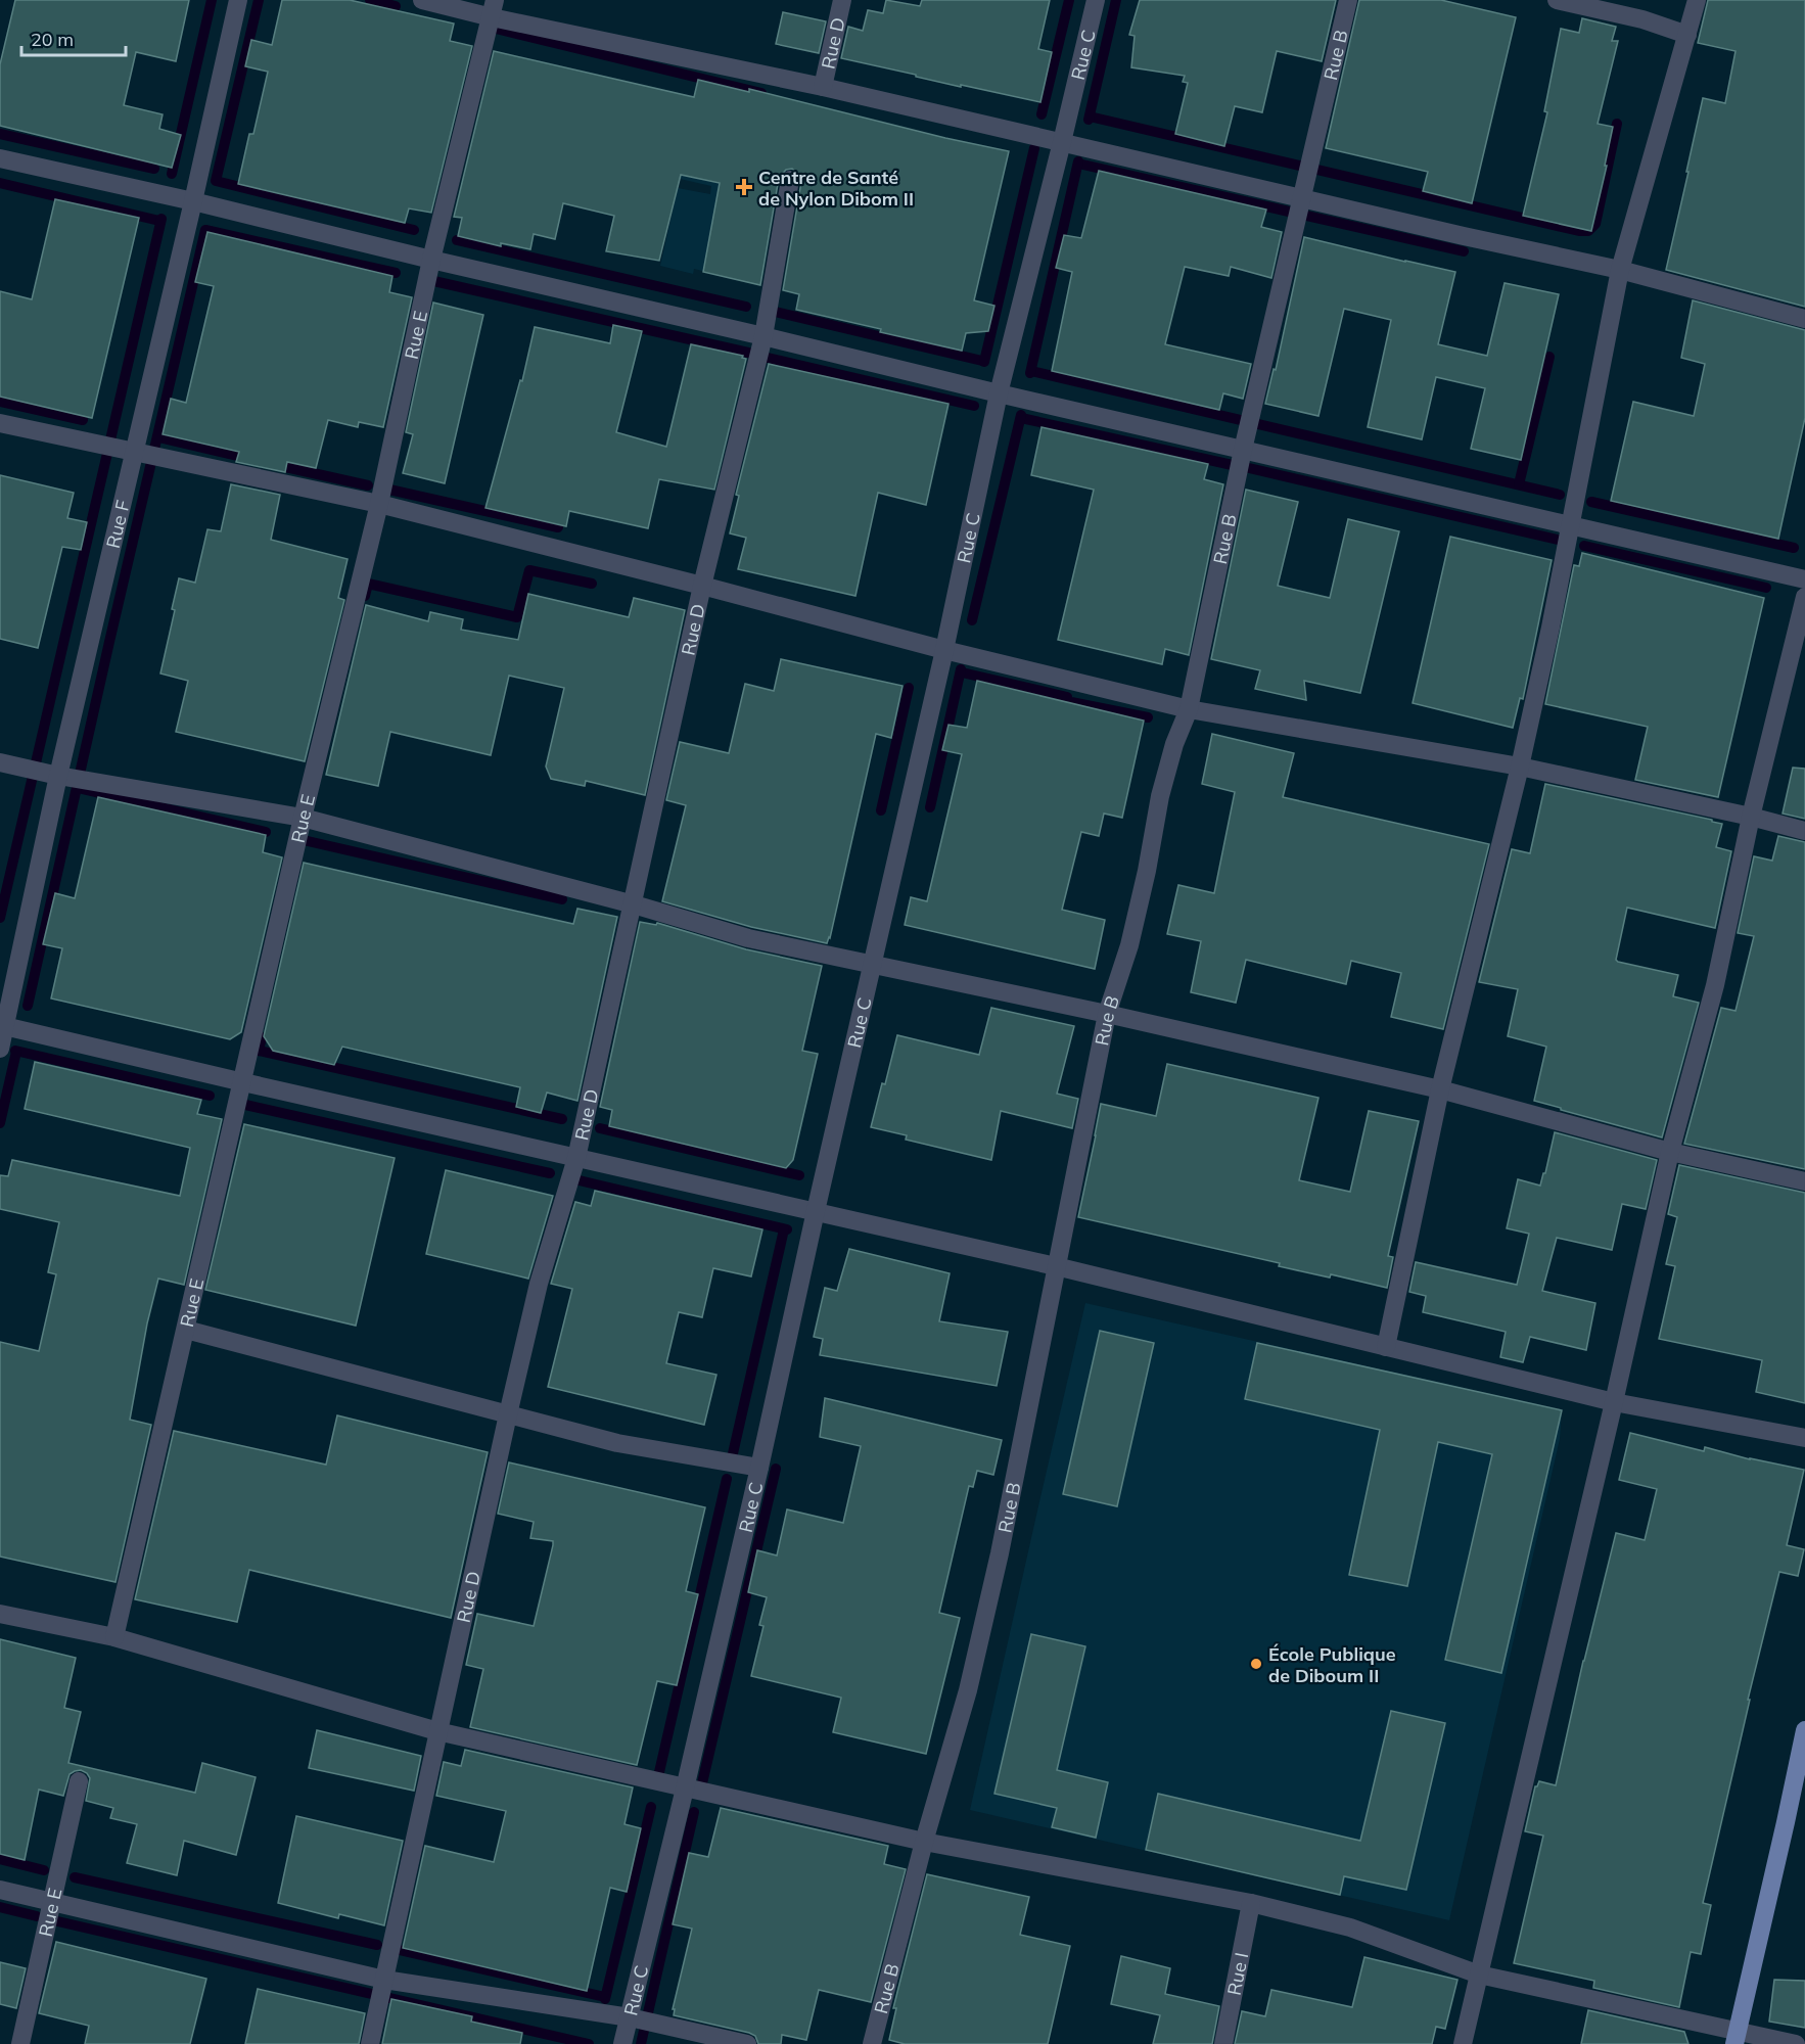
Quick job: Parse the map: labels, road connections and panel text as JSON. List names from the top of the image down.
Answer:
{
  "streets": {
    "street": [
      "Rue D",
      "Rue C",
      "Rue B",
      "Rue E",
      "Rue F",
      "Rue I"
    ]
  },
  "places": {
    "health": ["Centre de Santé de Nylon Dibom II"],
    "other": ["École Publique de Diboum II"]
  },
  "scale_bar": "20 m"
}
